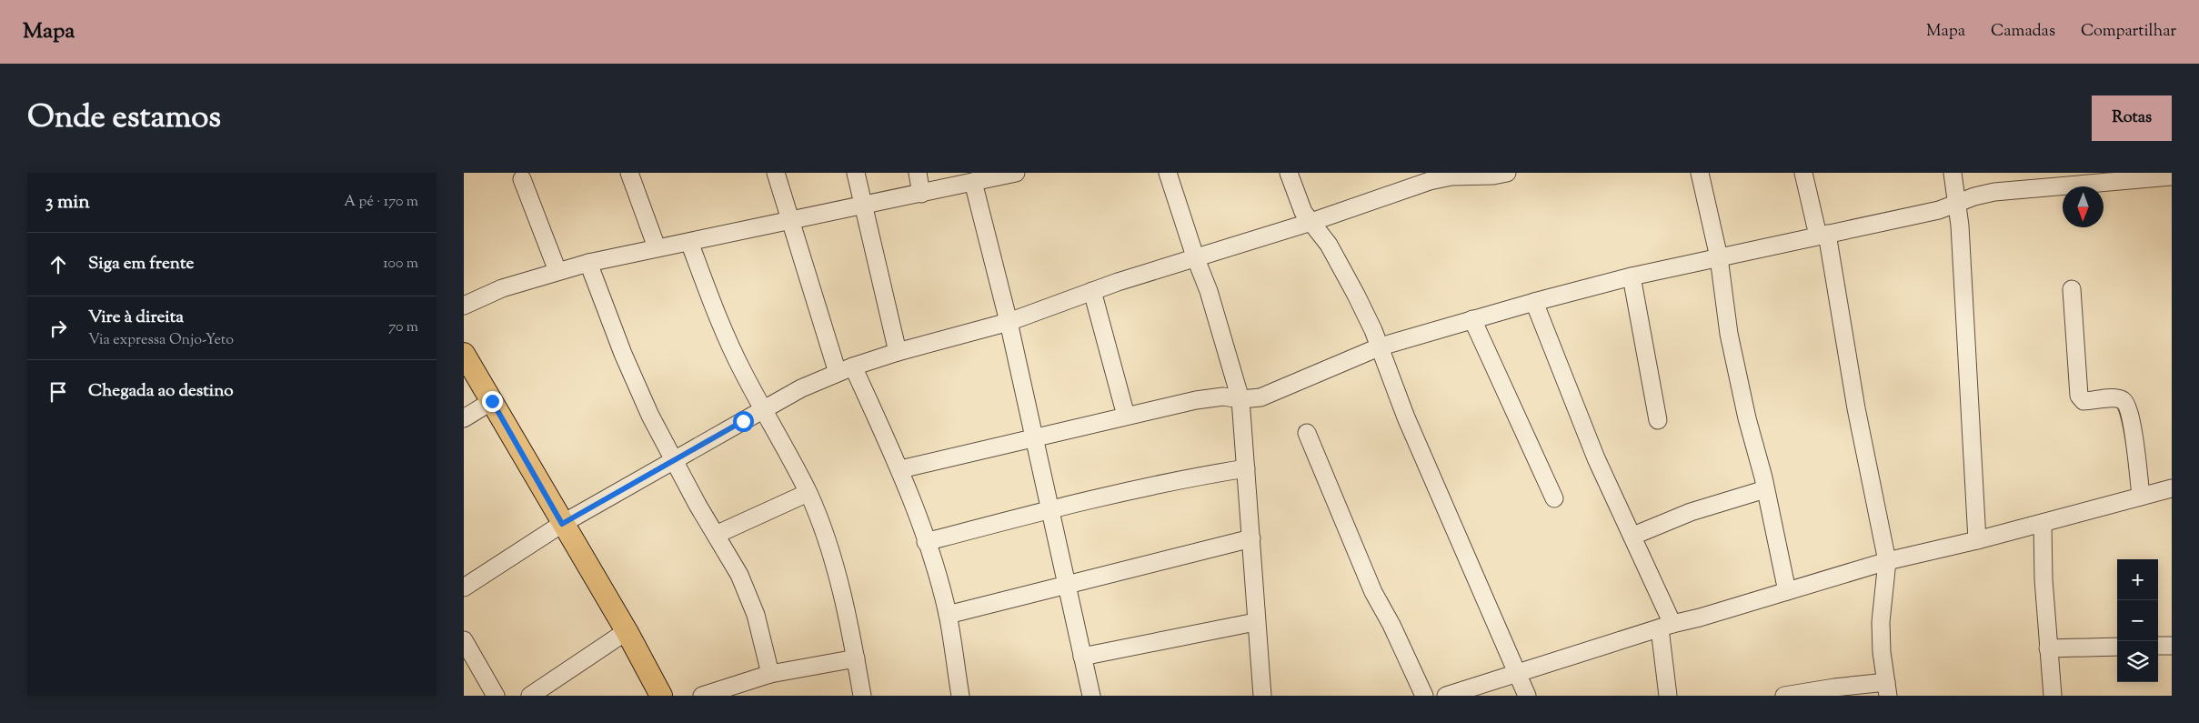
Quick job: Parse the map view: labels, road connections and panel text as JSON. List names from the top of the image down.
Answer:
{
  "north": "bottom",
  "page": {
    "header": "Mapa",
    "nav": ["Mapa", "Camadas", "Compartilhar"],
    "title": "Onde estamos",
    "buttons": "Rotas",
    "heading": ["3 min", "A pé · 170 m"],
    "list": [
      ["Siga em frente", "100 m"],
      ["Vire à direita", "Via expressa Onjo-Yeto", "70 m"],
      "Chegada ao destino"
    ],
    "map_buttons": ["+", "−"]
  }
}
